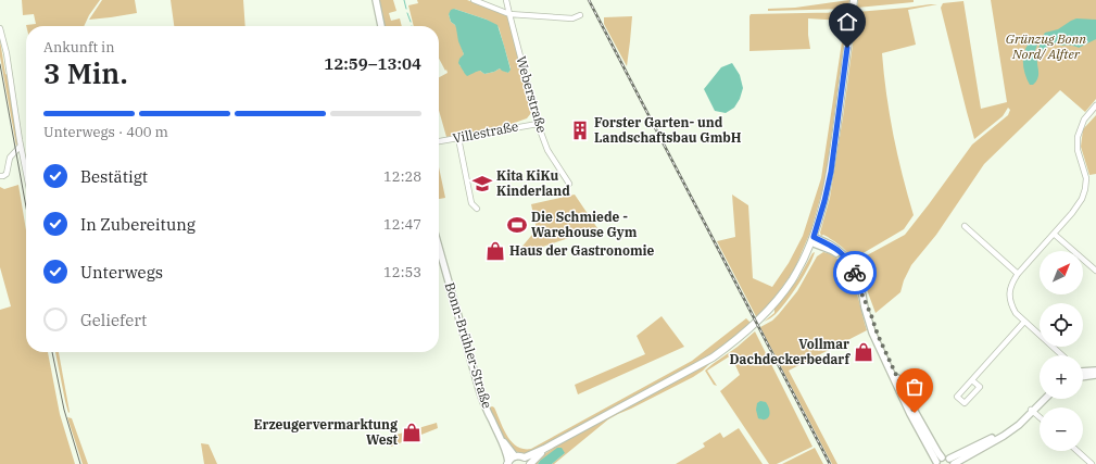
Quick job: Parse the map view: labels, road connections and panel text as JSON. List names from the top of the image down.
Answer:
{
  "streets": {
    "street": ["Weberstraße", "Villestraße", "Bonn-Brühler-Straße"]
  },
  "crossings": [
    ["Weberstraße", "Villestraße"]
  ],
  "parks": ["Grünzug Bonn Nord/ Alfter"],
  "places": {
    "building": ["Forster Garten- und Landschaftsbau GmbH"],
    "school or university": ["Kita KiKu Kinderland"],
    "sports": ["Die Schmiede - Warehouse Gym"],
    "shop": ["Haus der Gastronomie", "Vollmar Dachdeckerbedarf", "Erzeugervermarktung West"]
  },
  "north": "top right",
  "page": {
    "heading": ["3 Min.", "Ankunft in", "12:59–13:04"],
    "bar": "Unterwegs · 400 m",
    "list": [
      ["Bestätigt", "12:28"],
      ["In Zubereitung", "12:47"],
      ["Unterwegs", "12:53"],
      "Geliefert"
    ],
    "map_buttons": ["+", "−"]
  }
}
